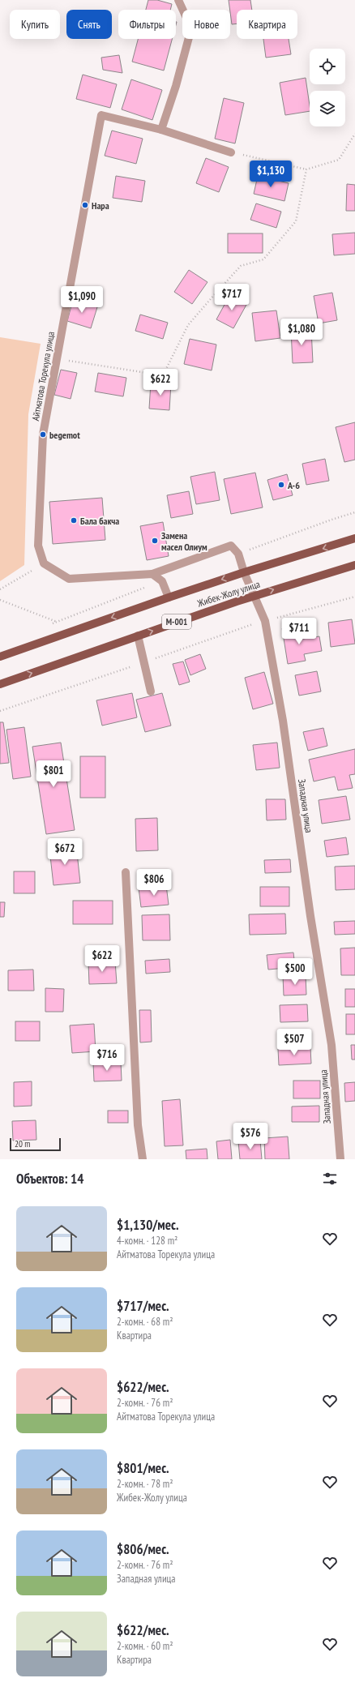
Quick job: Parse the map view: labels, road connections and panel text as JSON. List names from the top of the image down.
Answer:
{
  "streets": {
    "main road": ["Жибек-Жолу улица", "М-001"],
    "street": ["Айтматова Торекула улица", "Западная улица"]
  },
  "crossings": [
    ["Жибек-Жолу улица", "Западная улица"]
  ],
  "places": [
    "Нара",
    "begemot",
    "А-6",
    "Бала бакча",
    "Замена масел Олиум"
  ],
  "scale_bar": "20 m",
  "page": {
    "chip": [
      "Купить",
      "Снять",
      "Фильтры",
      "Новое",
      "Квартира"
    ],
    "price": [
      "$1,130",
      "$717",
      "$1,090",
      "$1,080",
      "$622",
      "$711",
      "$801",
      "$672",
      "$806",
      "$622",
      "$500",
      "$507",
      "$716",
      "$576"
    ],
    "scale": "20 m",
    "heading": "Объектов: 14",
    "list": [
      {
        "name": "$1,130/мес.",
        "note": "4-комн. · 128 m² · Айтматова Торекула улица"
      },
      {
        "name": "$717/мес.",
        "note": "2-комн. · 68 m² · Квартира"
      },
      {
        "name": "$622/мес.",
        "note": "2-комн. · 76 m² · Айтматова Торекула улица"
      },
      {
        "name": "$801/мес.",
        "note": "2-комн. · 78 m² · Жибек-Жолу улица"
      },
      {
        "name": "$806/мес.",
        "note": "2-комн. · 76 m² · Западная улица"
      },
      {
        "name": "$622/мес.",
        "note": "2-комн. · 60 m² · Квартира"
      }
    ]
  }
}
